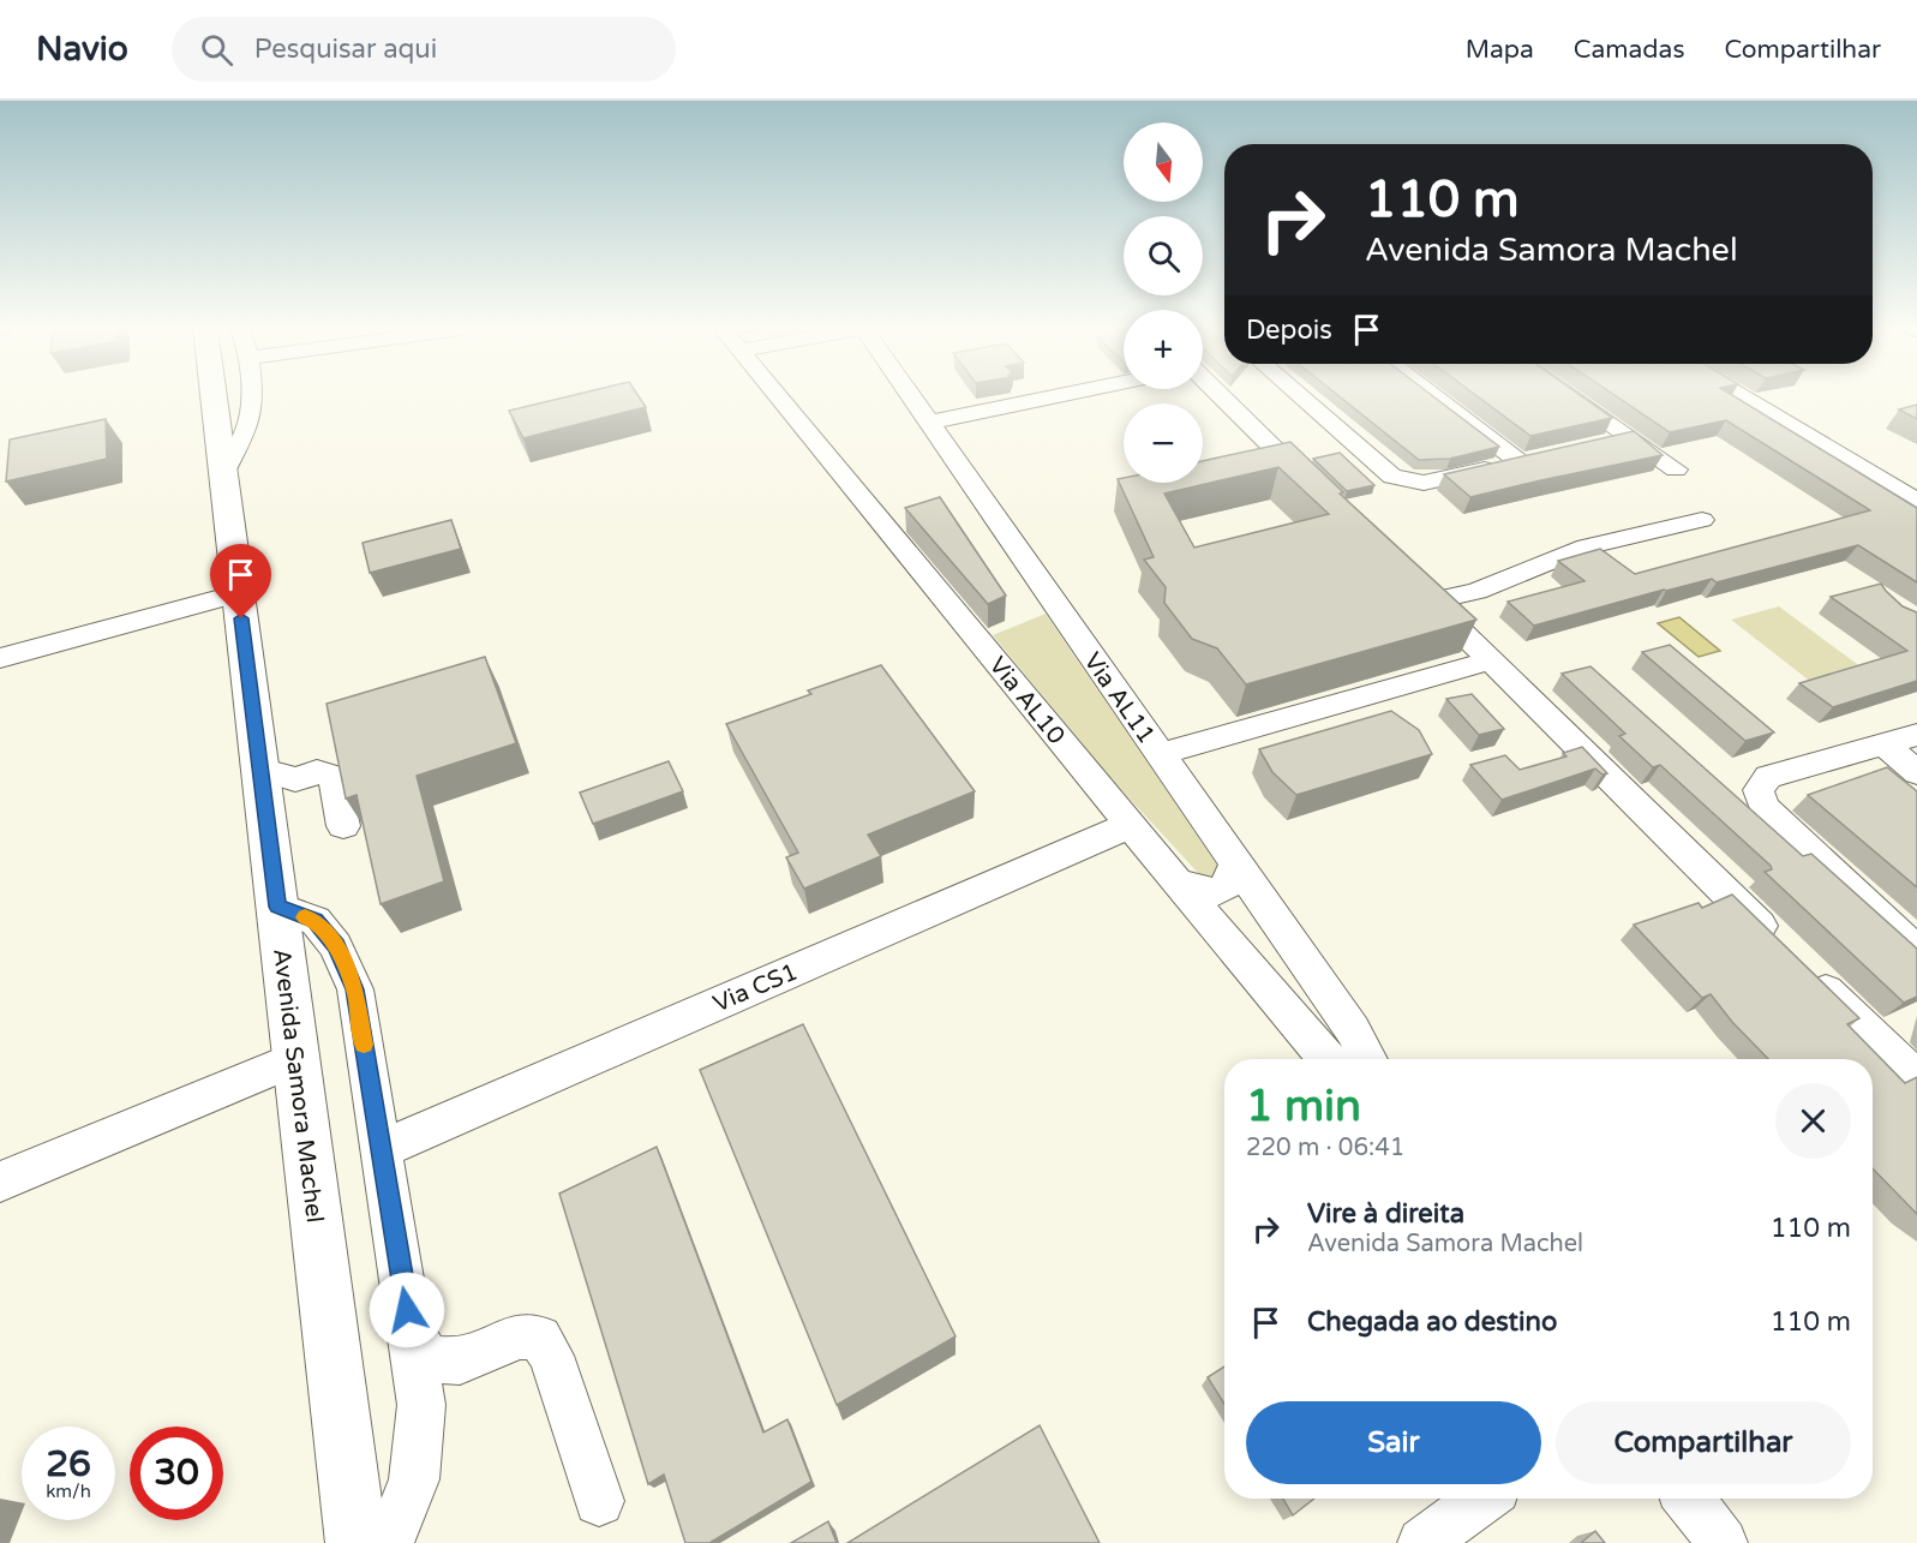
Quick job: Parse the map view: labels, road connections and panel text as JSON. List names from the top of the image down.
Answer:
{
  "streets": {
    "main road": ["Avenida Samora Machel"],
    "street": ["Via AL11", "Via AL10", "Via CS1"]
  },
  "crossings": [
    ["Via AL10", "Via CS1"]
  ],
  "north": "bottom",
  "page": {
    "header": "Navio",
    "search": "Pesquisar aqui",
    "nav": ["Mapa", "Camadas", "Compartilhar"],
    "map_buttons": ["+", "−"],
    "turn": ["110 m", "Avenida Samora Machel"],
    "then": "Depois",
    "heading": ["1 min", "220 m · 06:41"],
    "list": [
      {
        "name": "Vire à direita",
        "note": "Avenida Samora Machel",
        "value": "110 m"
      },
      {
        "name": "Chegada ao destino",
        "value": "110 m"
      }
    ],
    "buttons": ["Sair", "Compartilhar"],
    "speed": "26 km/h",
    "limit": "30"
  }
}
